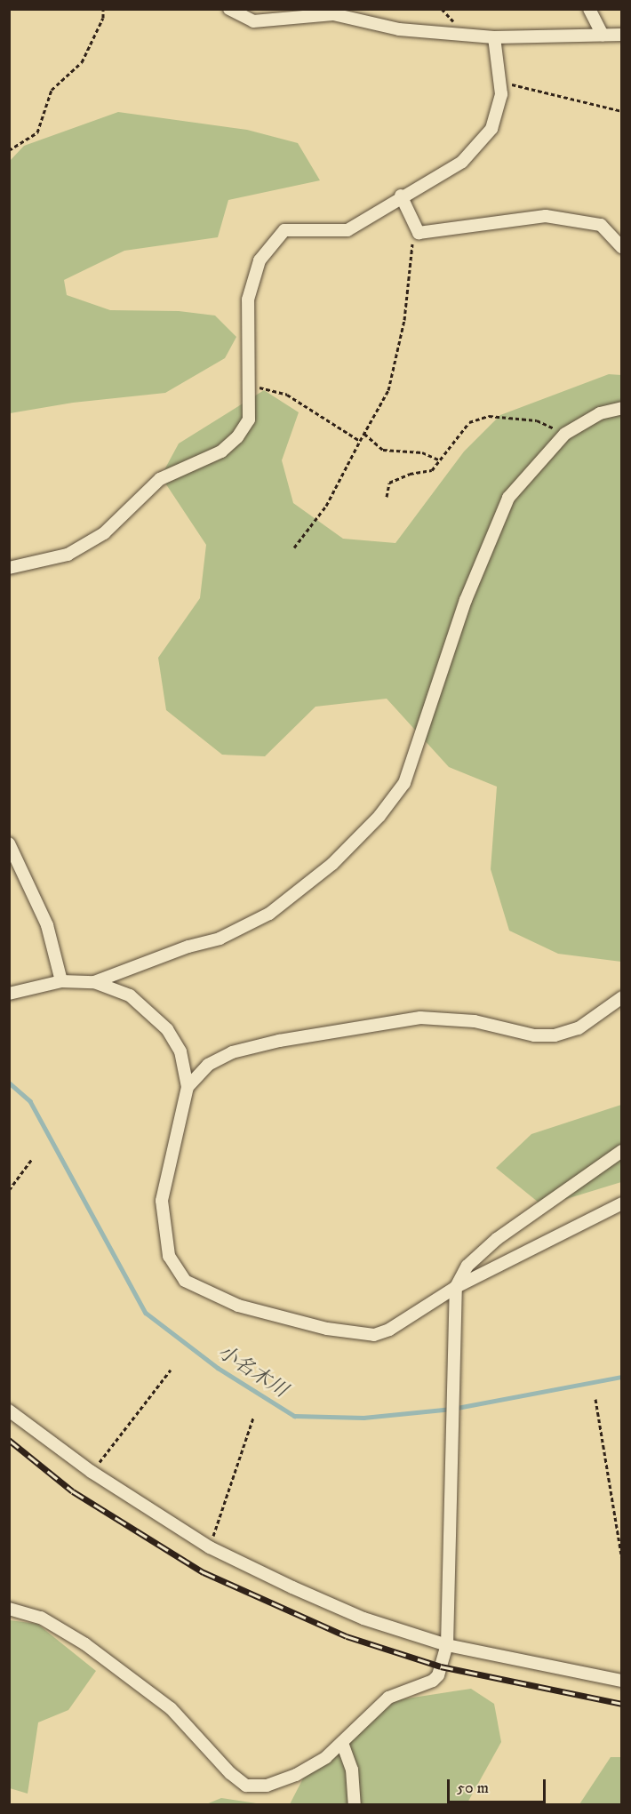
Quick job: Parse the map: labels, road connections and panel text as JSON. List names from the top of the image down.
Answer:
{
  "water": ["小名木川"],
  "scale_bar": "50 m"
}
